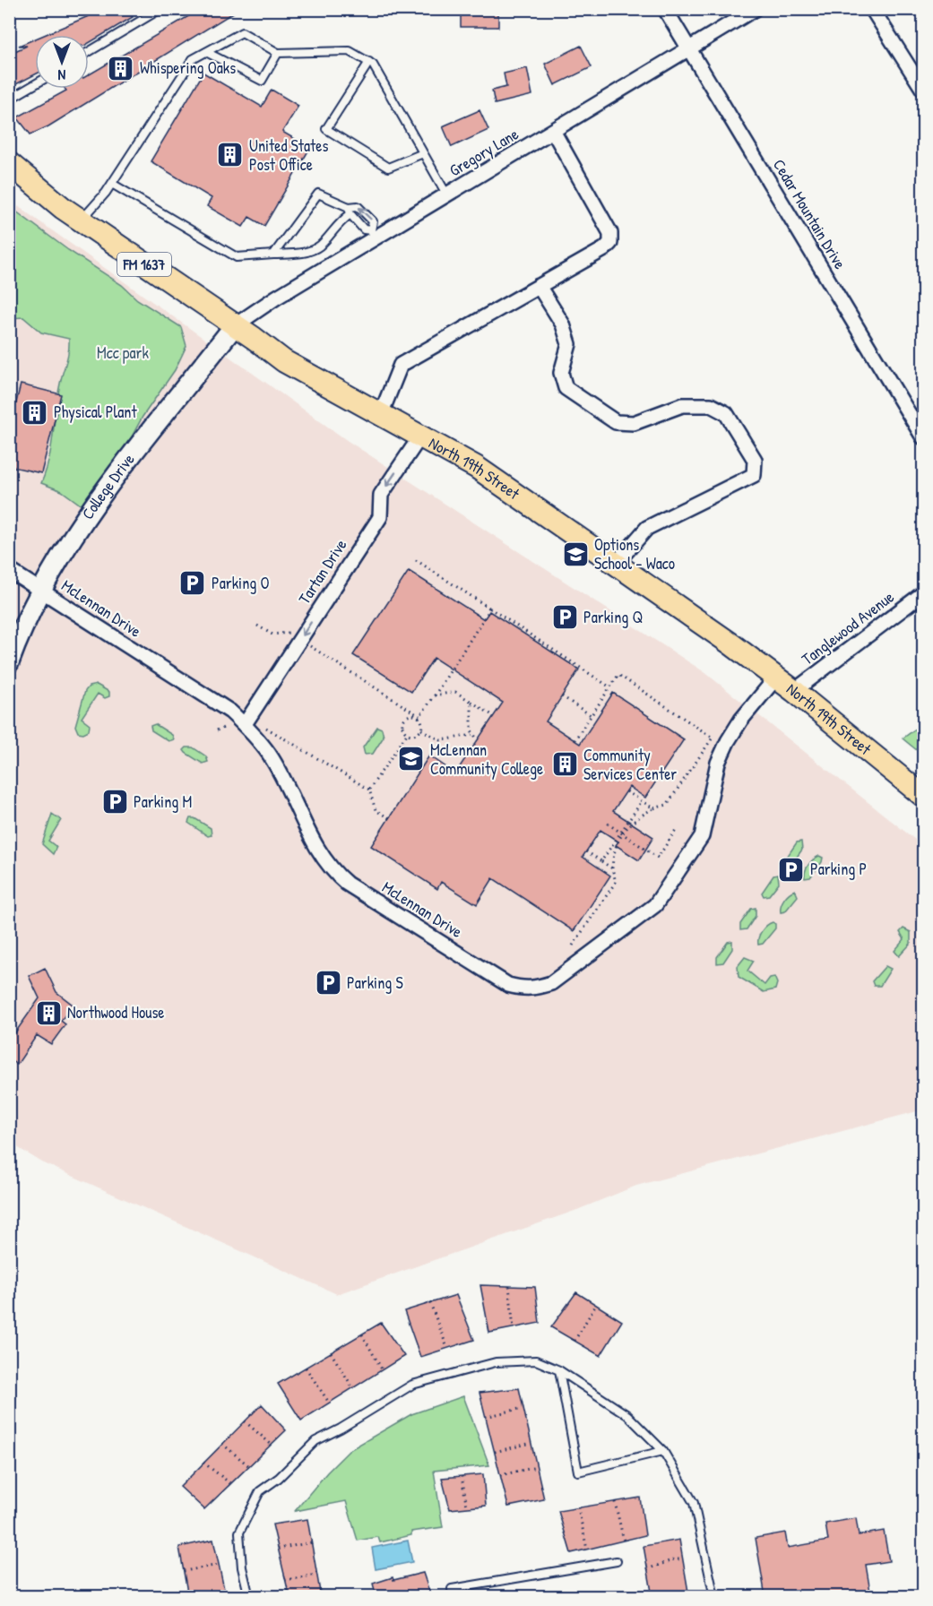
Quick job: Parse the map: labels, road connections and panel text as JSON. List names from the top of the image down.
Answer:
{
  "streets": {
    "main road": ["FM 1637", "North 19th Street"],
    "street": [
      "Gregory Lane",
      "Cedar Mountain Drive",
      "College Drive",
      "Tartan Drive",
      "McLennan Drive",
      "Tanglewood Avenue"
    ]
  },
  "crossings": [
    ["Gregory Lane", "Cedar Mountain Drive"],
    ["Gregory Lane", "North 19th Street"],
    ["Gregory Lane", "College Drive"],
    ["North 19th Street", "College Drive"],
    ["North 19th Street", "Tartan Drive"],
    ["North 19th Street", "McLennan Drive"],
    ["North 19th Street", "Tanglewood Avenue"],
    ["College Drive", "McLennan Drive"],
    ["Tartan Drive", "McLennan Drive"]
  ],
  "one_way": ["Tartan Drive"],
  "parks": ["Mcc park"],
  "places": {
    "building": [
      "Whispering Oaks",
      "United States Post Office",
      "Physical Plant",
      "Community Services Center",
      "Northwood House"
    ],
    "school or university": ["Options School - Waco", "McLennan Community College"],
    "parking": [
      "Parking O",
      "Parking Q",
      "Parking M",
      "Parking P",
      "Parking S"
    ]
  },
  "north": "bottom"
}
